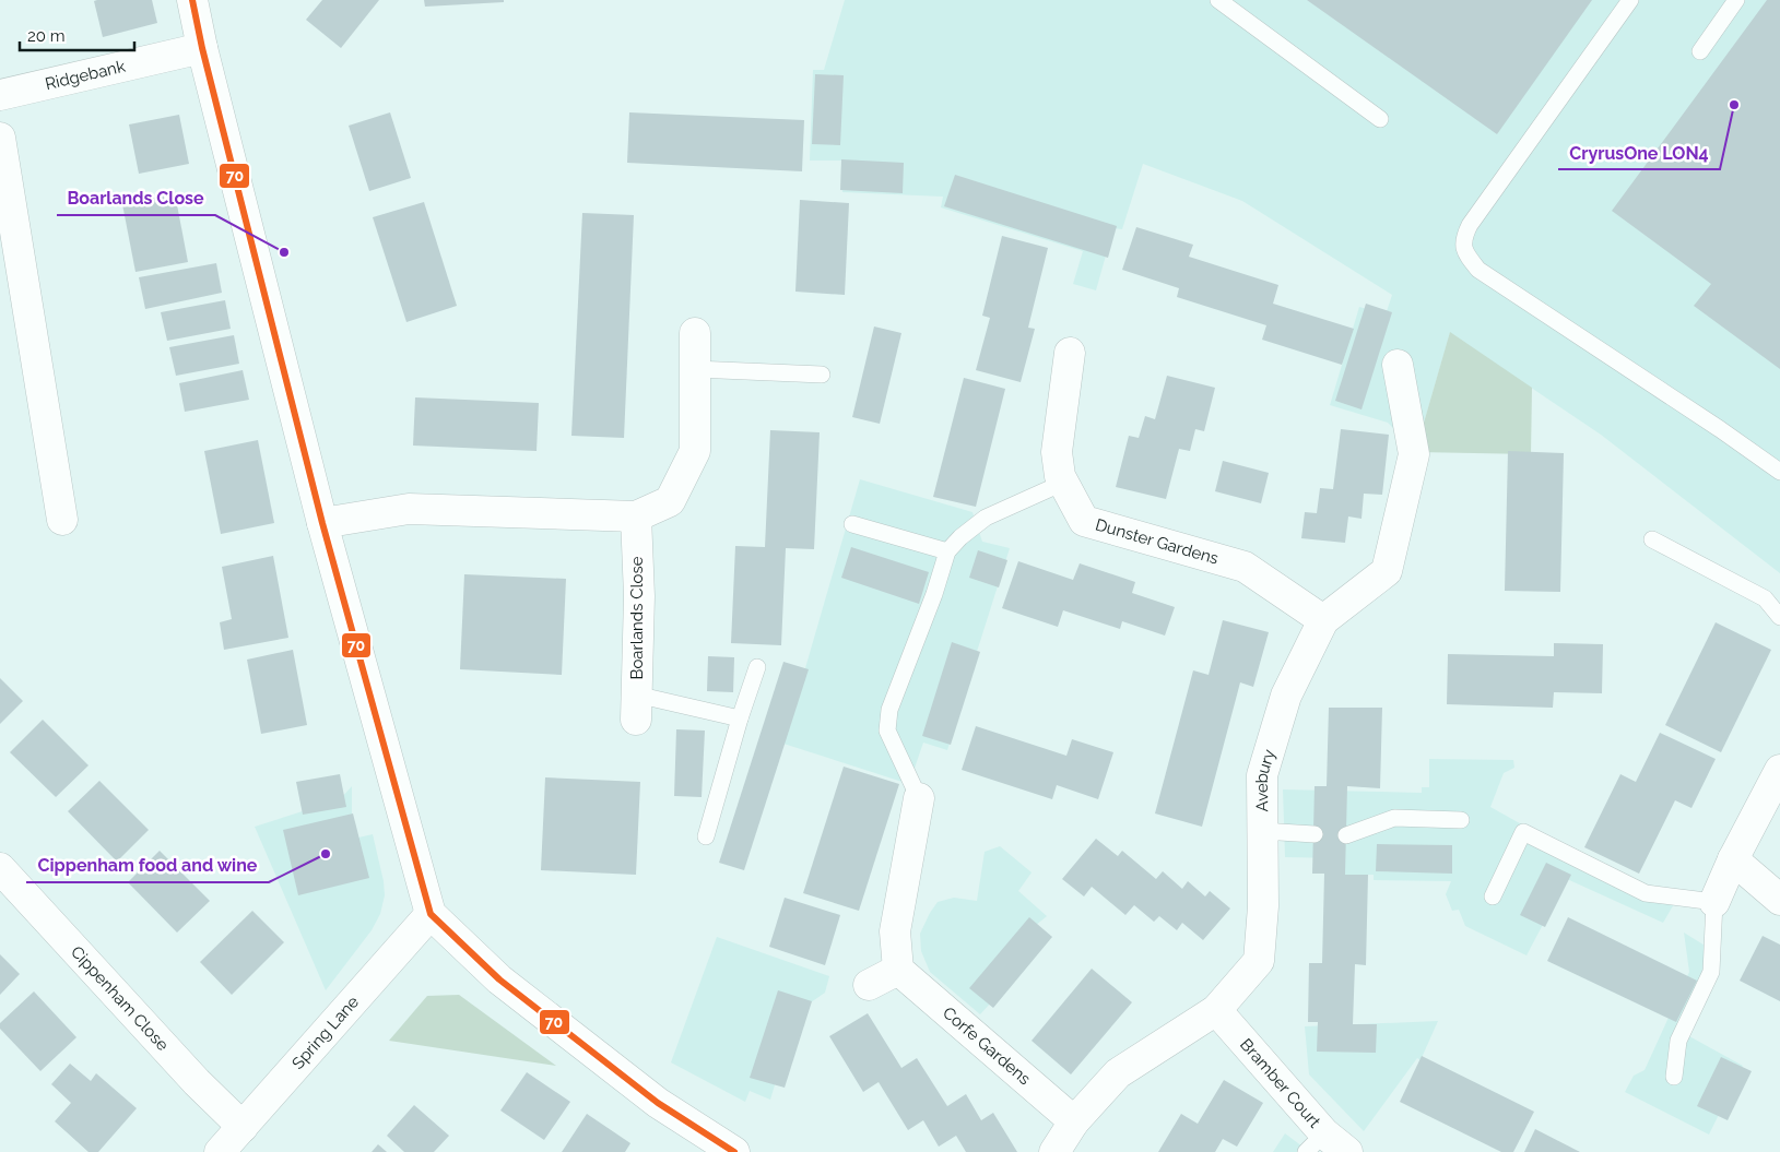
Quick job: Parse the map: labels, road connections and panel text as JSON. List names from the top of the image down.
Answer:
{
  "streets": {
    "street": [
      "Ridgebank",
      "Dunster Gardens",
      "Boarlands Close",
      "Avebury",
      "Cippenham Close",
      "Spring Lane",
      "Corfe Gardens",
      "Bramber Court"
    ]
  },
  "crossings": [
    ["Dunster Gardens", "Avebury"],
    ["Avebury", "Corfe Gardens"],
    ["Avebury", "Bramber Court"],
    ["Cippenham Close", "Spring Lane"]
  ],
  "places": ["CryrusOne LON4", "Boarlands Close", "Cippenham food and wine"],
  "lines": ["transit line 70"],
  "scale_bar": "20 m"
}
